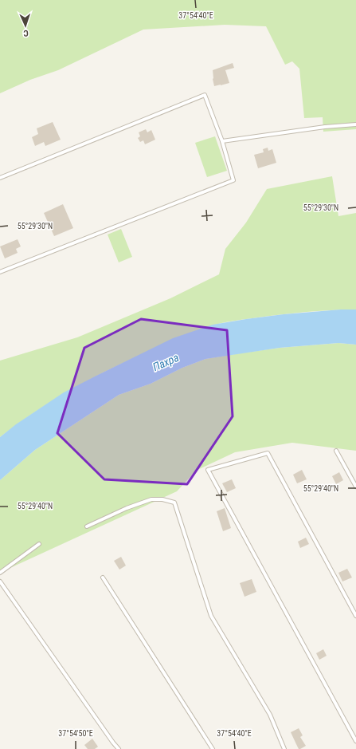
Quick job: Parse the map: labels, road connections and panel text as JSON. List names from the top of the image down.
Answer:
{
  "water": ["Пахра"],
  "north": "bottom",
  "coordinates": [
    "37°54'40\"E",
    "55°29'30\"N",
    "55°29'40\"N",
    "37°54'50\"E"
  ]
}
